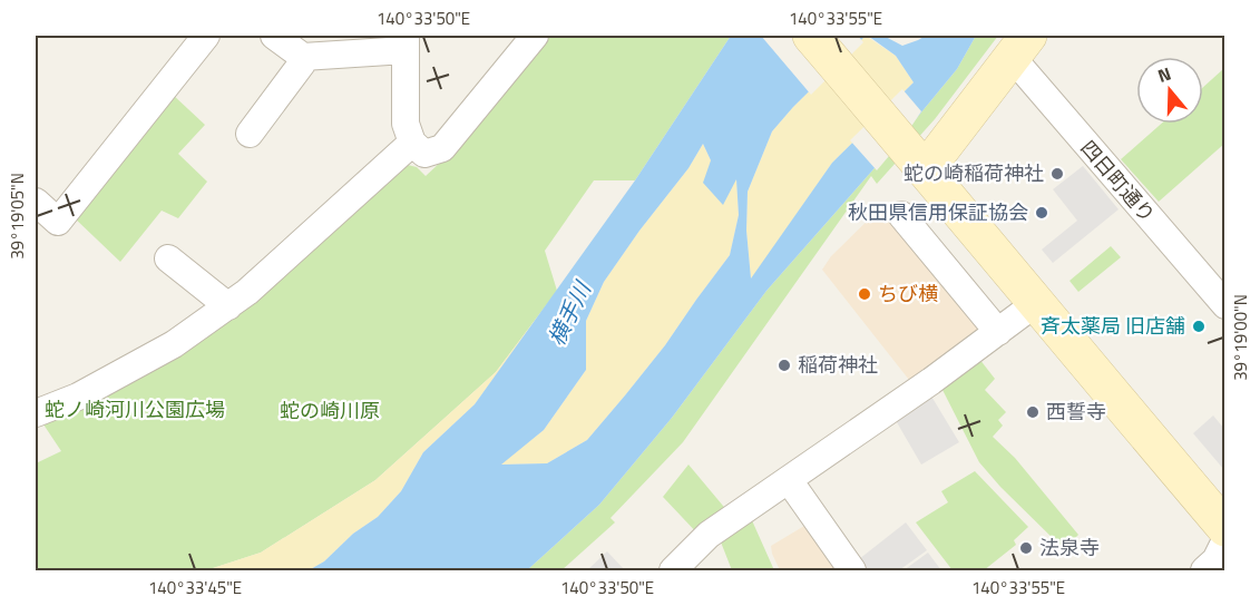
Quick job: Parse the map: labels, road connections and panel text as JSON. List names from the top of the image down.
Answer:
{
  "streets": {
    "street": ["四日町通り"]
  },
  "water": ["横手川"],
  "parks": ["蛇ノ崎河川公園広場", "蛇の崎川原"],
  "places": [
    "蛇の崎稲荷神社",
    "秋田県信用保証協会",
    "ちび横",
    "斉太薬局 旧店舗",
    "稲荷神社",
    "西誓寺",
    "法泉寺"
  ],
  "north": "top",
  "coordinates": [
    "140°33'50\"E",
    "140°33'55\"E",
    "39°19'05\"N",
    "39°19'00\"N",
    "140°33'45\"E"
  ]
}
